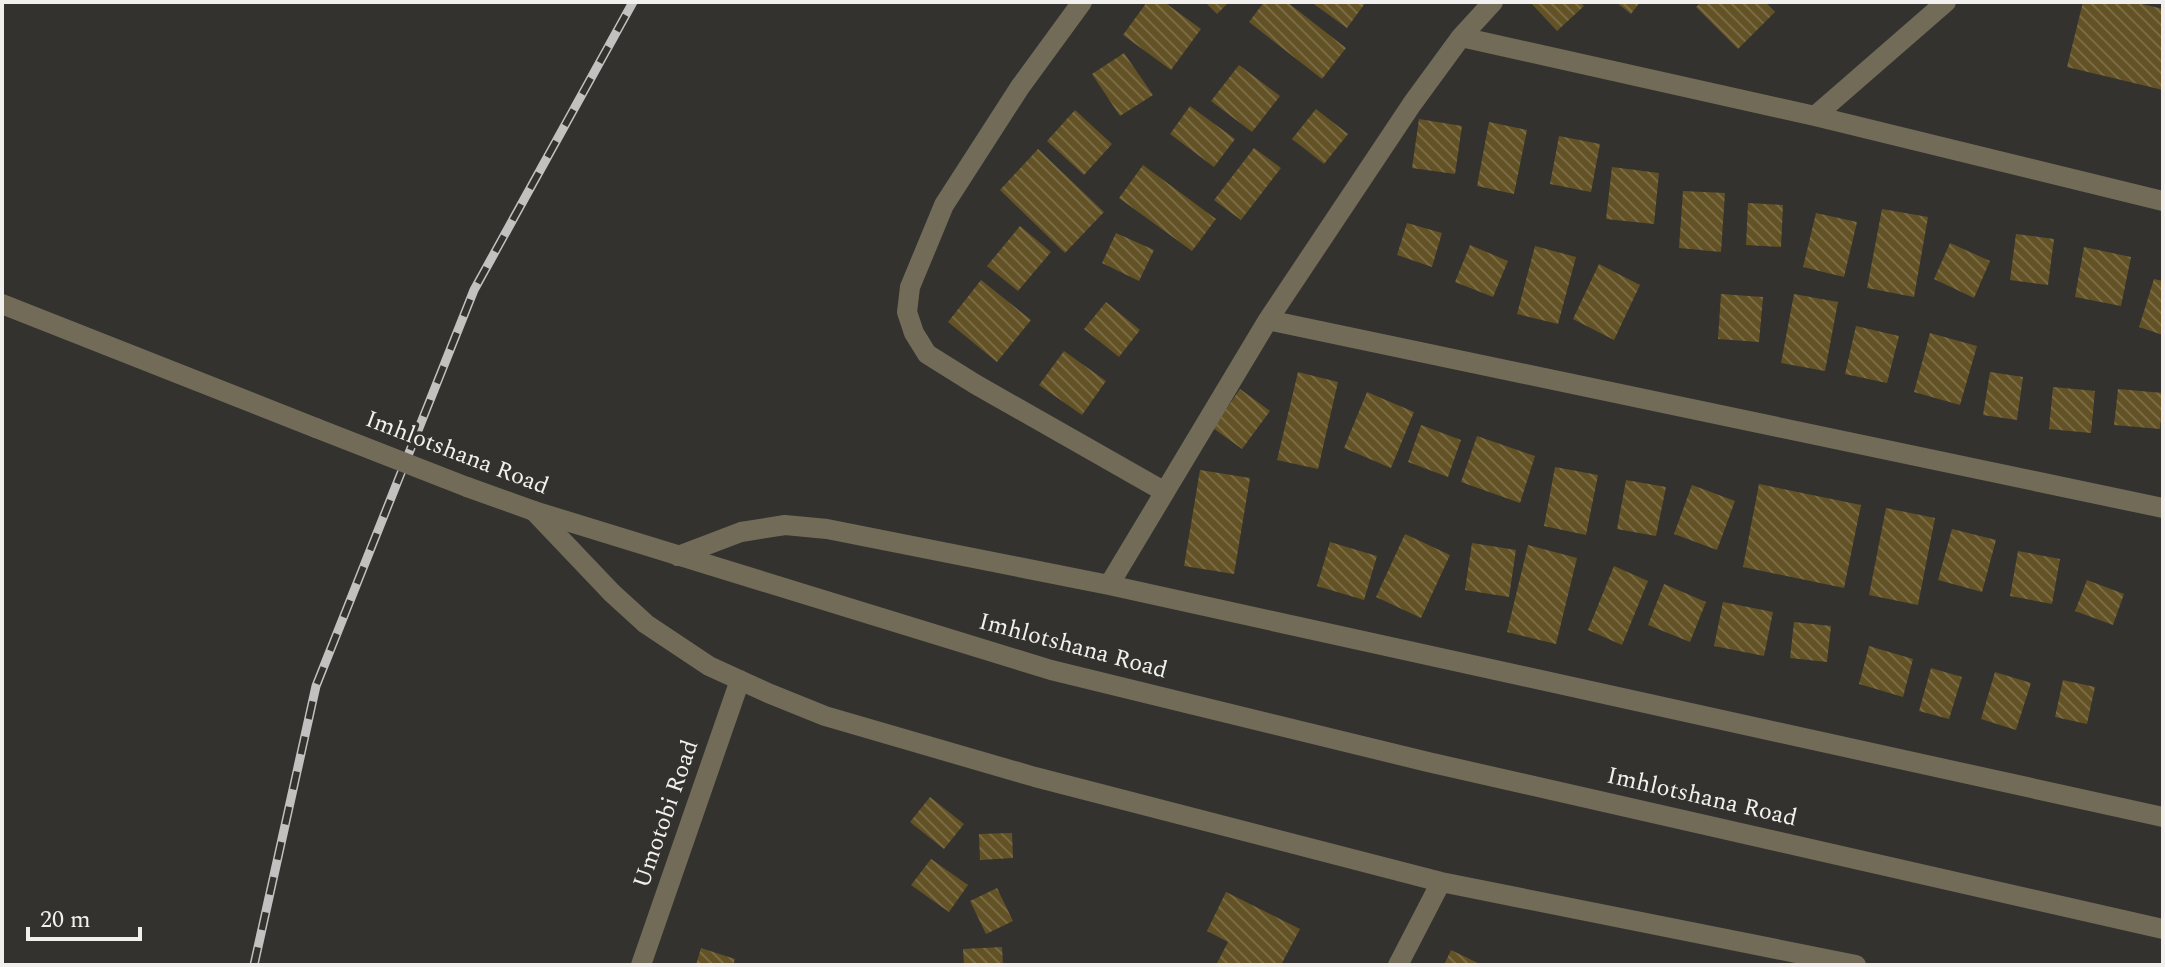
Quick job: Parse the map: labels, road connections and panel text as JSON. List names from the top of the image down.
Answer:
{
  "streets": {
    "street": ["Imhlotshana Road", "Umotobi Road"]
  },
  "scale_bar": "20 m"
}
